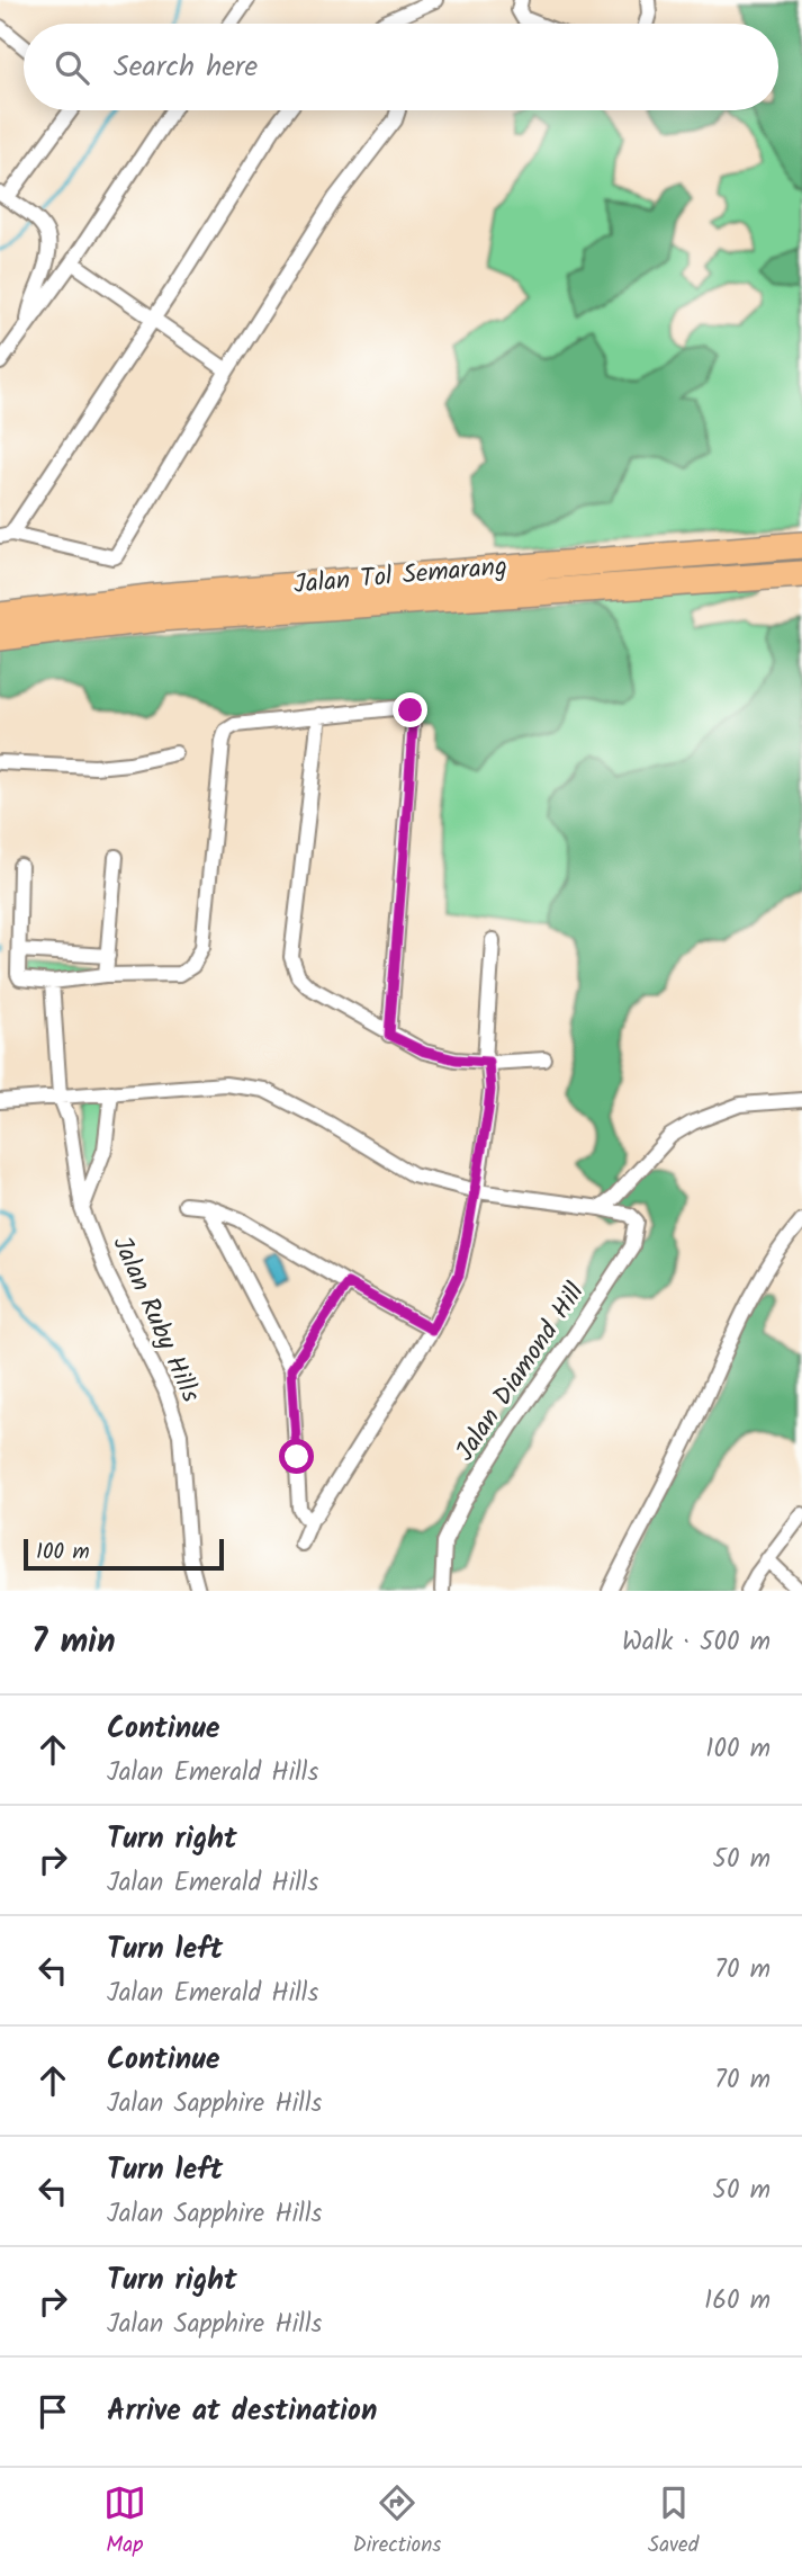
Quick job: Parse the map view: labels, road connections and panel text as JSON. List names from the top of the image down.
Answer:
{
  "streets": {
    "highway": ["Jalan Tol Semarang"],
    "street": ["Jalan Ruby Hills", "Jalan Diamond Hill"]
  },
  "scale_bar": "100 m",
  "page": {
    "search": "Search here",
    "scale": "100 m",
    "heading": ["7 min", "Walk · 500 m"],
    "list": [
      ["Continue", "Jalan Emerald Hills", "100 m"],
      ["Turn right", "Jalan Emerald Hills", "50 m"],
      ["Turn left", "Jalan Emerald Hills", "70 m"],
      ["Continue", "Jalan Sapphire Hills", "70 m"],
      ["Turn left", "Jalan Sapphire Hills", "50 m"],
      ["Turn right", "Jalan Sapphire Hills", "160 m"],
      "Arrive at destination"
    ],
    "nav": ["Map", "Directions", "Saved"]
  }
}
